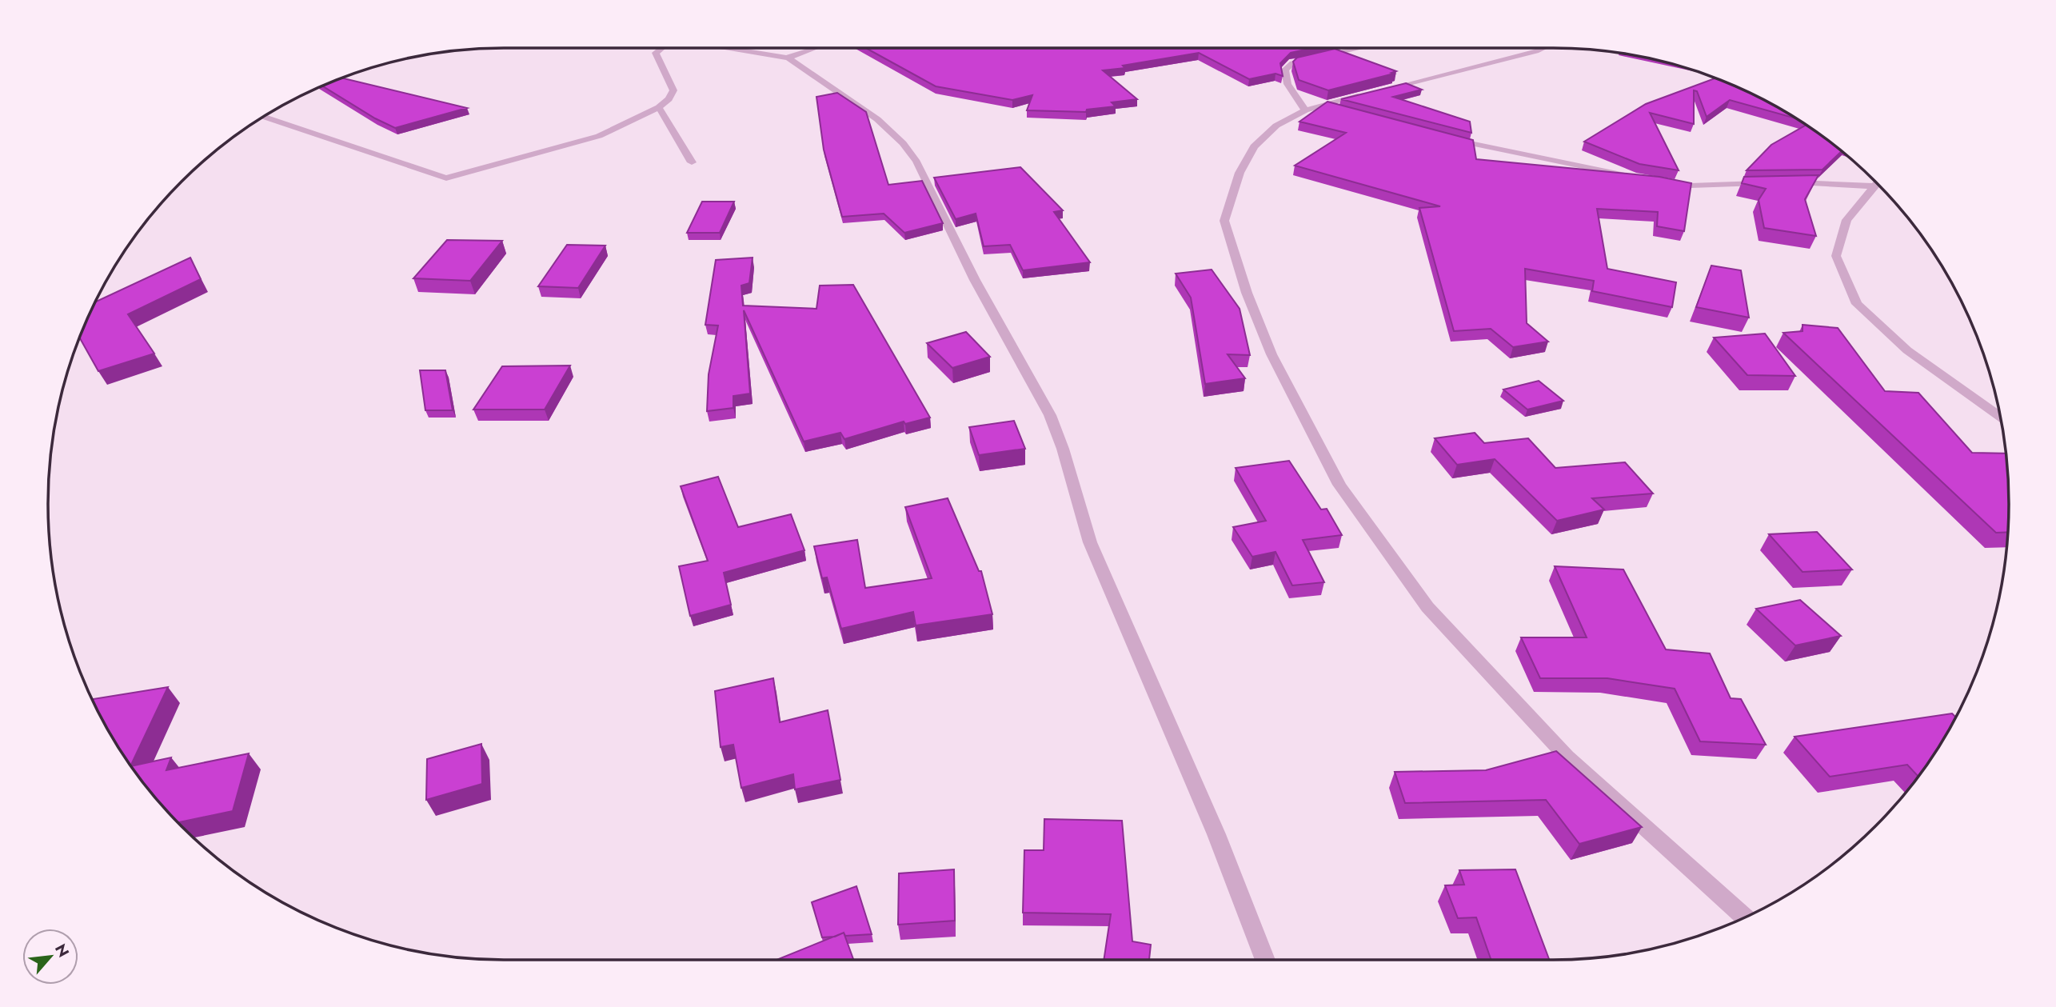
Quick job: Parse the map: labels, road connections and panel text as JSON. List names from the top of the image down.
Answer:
{
  "north": "top right"
}
